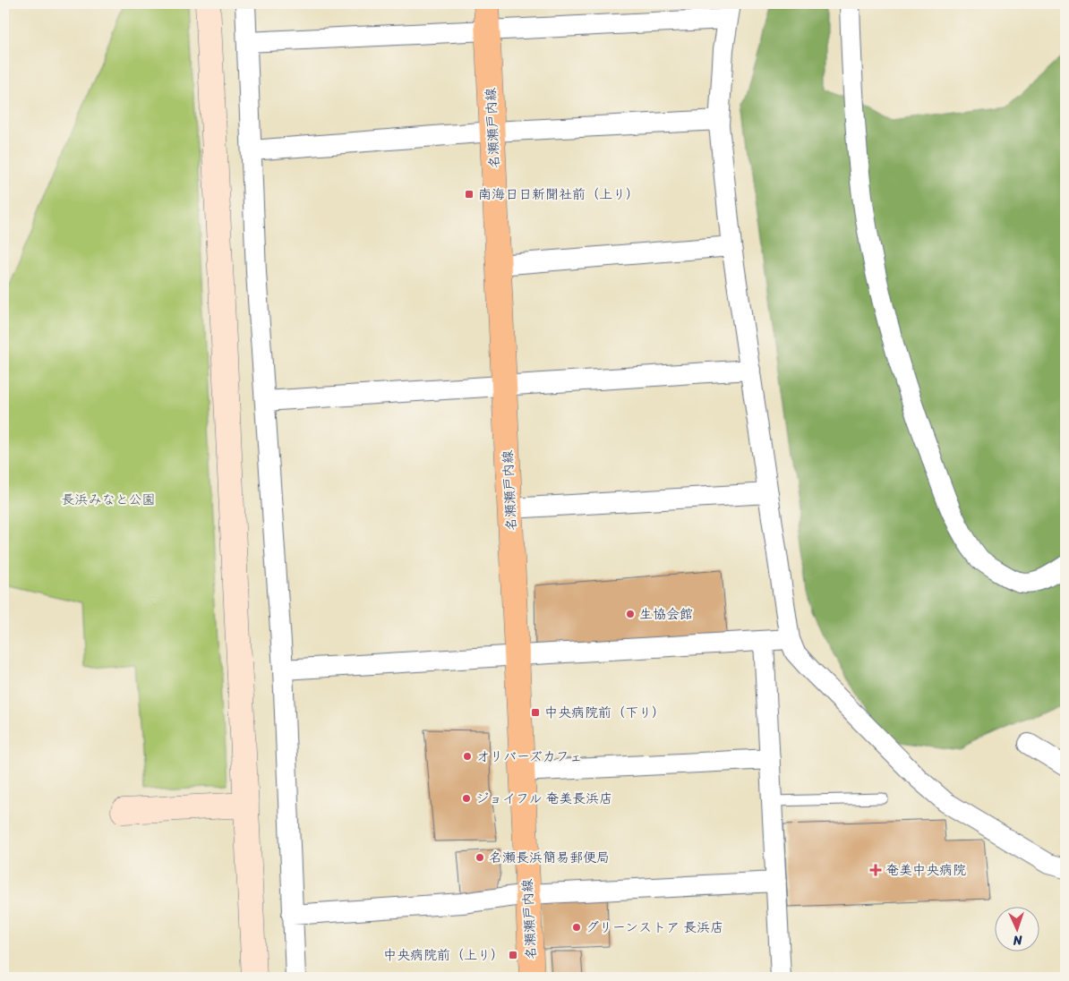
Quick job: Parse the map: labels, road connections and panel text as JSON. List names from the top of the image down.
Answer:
{
  "streets": {
    "main road": ["名瀬瀬戸内線"]
  },
  "parks": ["長浜みなと公園"],
  "places": {
    "transit": ["南海日日新聞社前（上り）", "中央病院前（下り）", "中央病院前（上り）"],
    "other": [
      "生協会館",
      "オリバーズカフェ",
      "ジョイフル 奄美長浜店",
      "名瀬長浜簡易郵便局",
      "グリーンストア 長浜店"
    ],
    "health": ["奄美中央病院"]
  },
  "north": "bottom"
}
